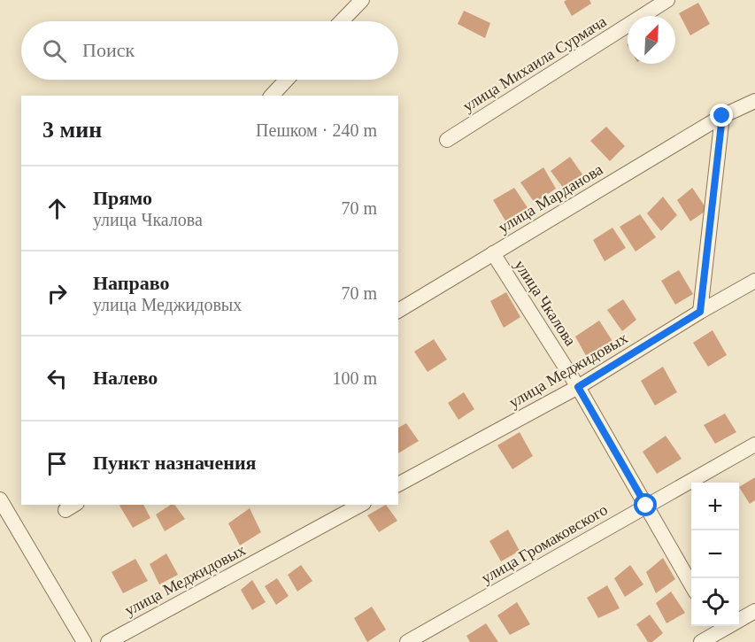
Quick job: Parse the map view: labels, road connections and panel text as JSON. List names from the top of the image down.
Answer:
{
  "streets": {
    "street": [
      "улица Михаила Сурмача",
      "улица Марданова",
      "улица Чкалова",
      "улица Меджидовых",
      "улица Громаковского"
    ]
  },
  "crossings": [
    ["улица Марданова", "улица Чкалова"],
    ["улица Чкалова", "улица Меджидовых"],
    ["улица Чкалова", "улица Громаковского"]
  ],
  "north": "top right",
  "page": {
    "search": "Поиск",
    "heading": ["3 мин", "Пешком · 240 m"],
    "list": [
      ["Прямо", "улица Чкалова", "70 m"],
      ["Направо", "улица Меджидовых", "70 m"],
      ["Налево", "100 m"],
      "Пункт назначения"
    ],
    "map_buttons": ["+", "−"]
  }
}
